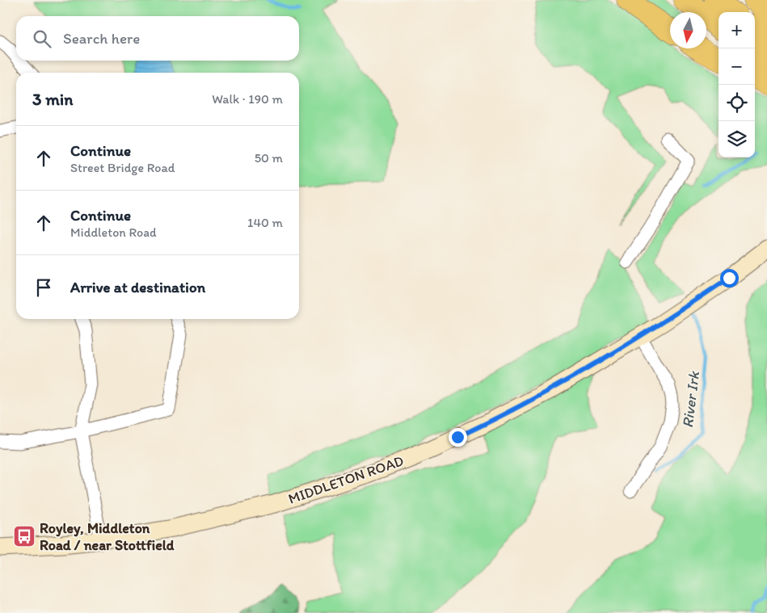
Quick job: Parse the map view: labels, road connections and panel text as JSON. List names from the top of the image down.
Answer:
{
  "streets": {
    "main road": ["MIDDLETON ROAD"]
  },
  "water": ["River Irk"],
  "places": {
    "bus stop": ["Royley, Middleton Road / near Stottfield"]
  },
  "north": "bottom",
  "page": {
    "map_buttons": ["+", "−"],
    "search": "Search here",
    "heading": ["3 min", "Walk · 190 m"],
    "list": [
      ["Continue", "Street Bridge Road", "50 m"],
      ["Continue", "Middleton Road", "140 m"],
      "Arrive at destination"
    ]
  }
}
